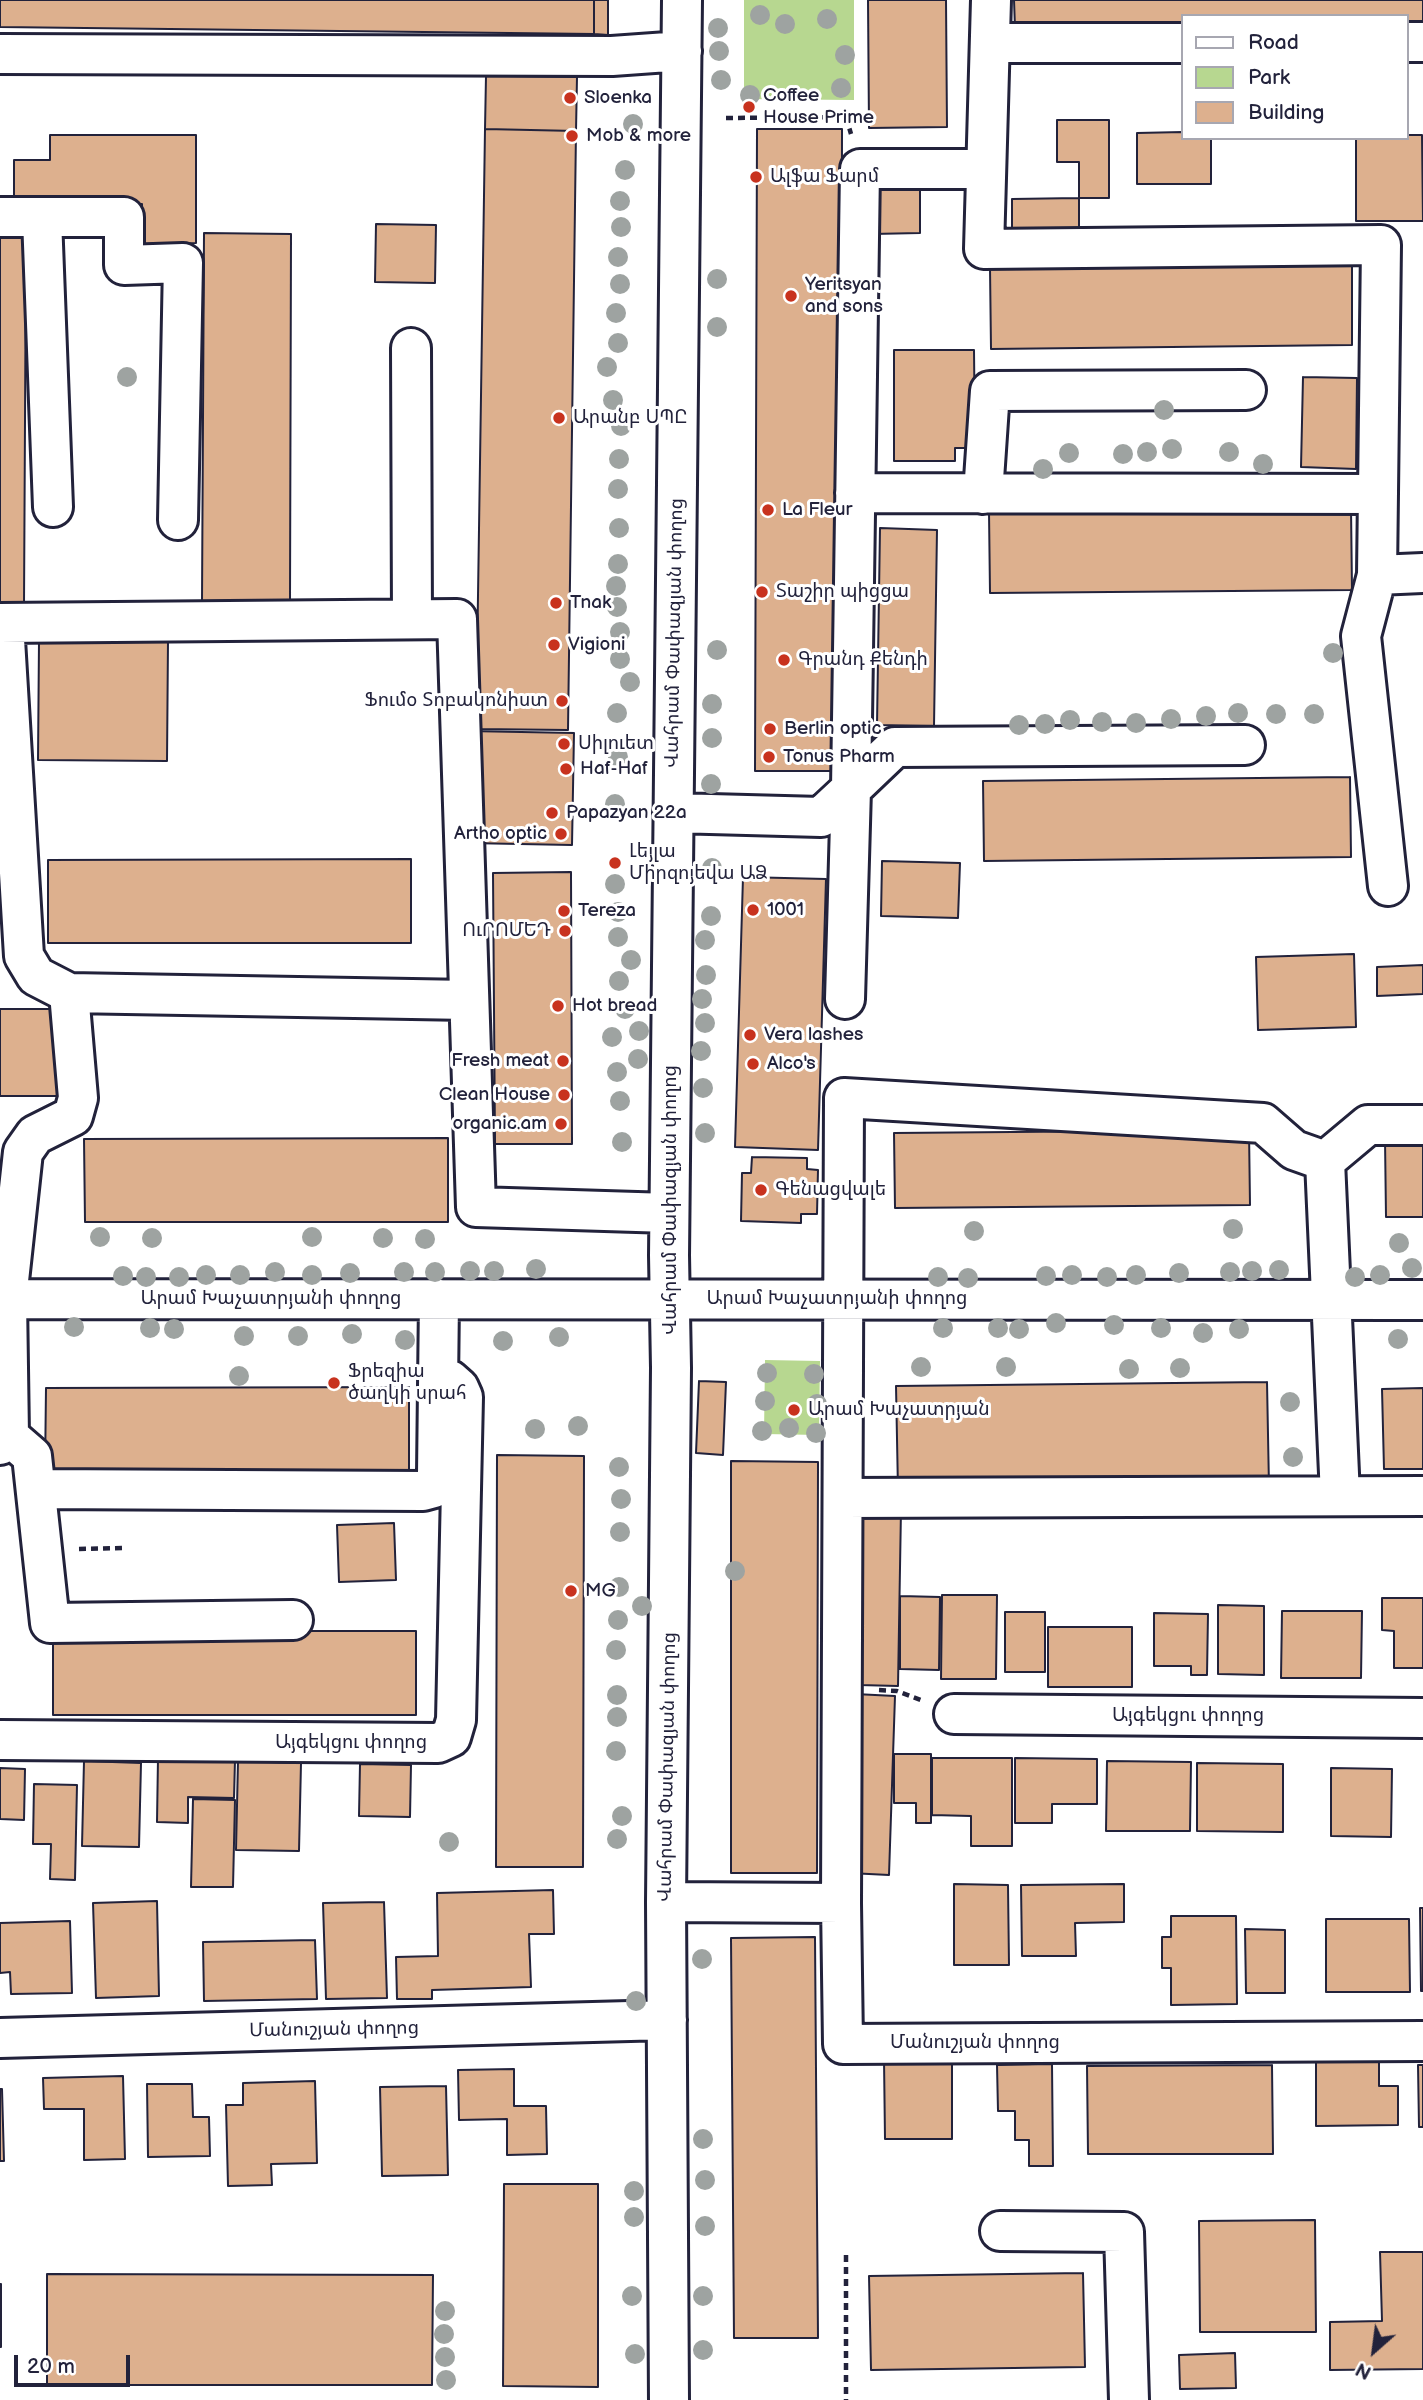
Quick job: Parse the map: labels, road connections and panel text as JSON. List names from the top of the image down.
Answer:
{
  "streets": {
    "street": [
      "Վահրամ Փափազյան փողոց",
      "Արամ Խաչատրյանի փողոց",
      "Այգեկցու փողոց",
      "Մանուշյան փողոց"
    ]
  },
  "crossings": [
    ["Վահրամ Փափազյան փողոց", "Արամ Խաչատրյանի փողոց"],
    ["Վահրամ Փափազյան փողոց", "Մանուշյան փողոց"]
  ],
  "places": [
    "Sloenka",
    "Coffee House Prime",
    "Mob & more",
    "Ալֆա Ֆարմ",
    "Yeritsyan and sons",
    "Արանբ ՍՊԸ",
    "La Fleur",
    "Տաշիր պիցցա",
    "Tnak",
    "Vigioni",
    "Գրանդ Քենդի",
    "Ֆումօ Տոբակոնիստ",
    "Berlin optic",
    "Սիլուետ",
    "Tonus Pharm",
    "Haf-Haf",
    "Papazyan 22a",
    "Artho optic",
    "Լեյլա Միրզոյեվա ԱՁ",
    "1001",
    "Tereza",
    "ՈւՐՈՄԵԴ",
    "Hot bread",
    "Vera lashes",
    "Fresh meat",
    "Alco's",
    "Clean House",
    "organic.am",
    "Գենացվալե",
    "Ֆրեզիա ծաղկի սրահ",
    "Արամ Խաչատրյան",
    "MG"
  ],
  "legend": ["Road", "Park", "Building"],
  "scale_bar": "20 m",
  "north": "bottom left"
}
